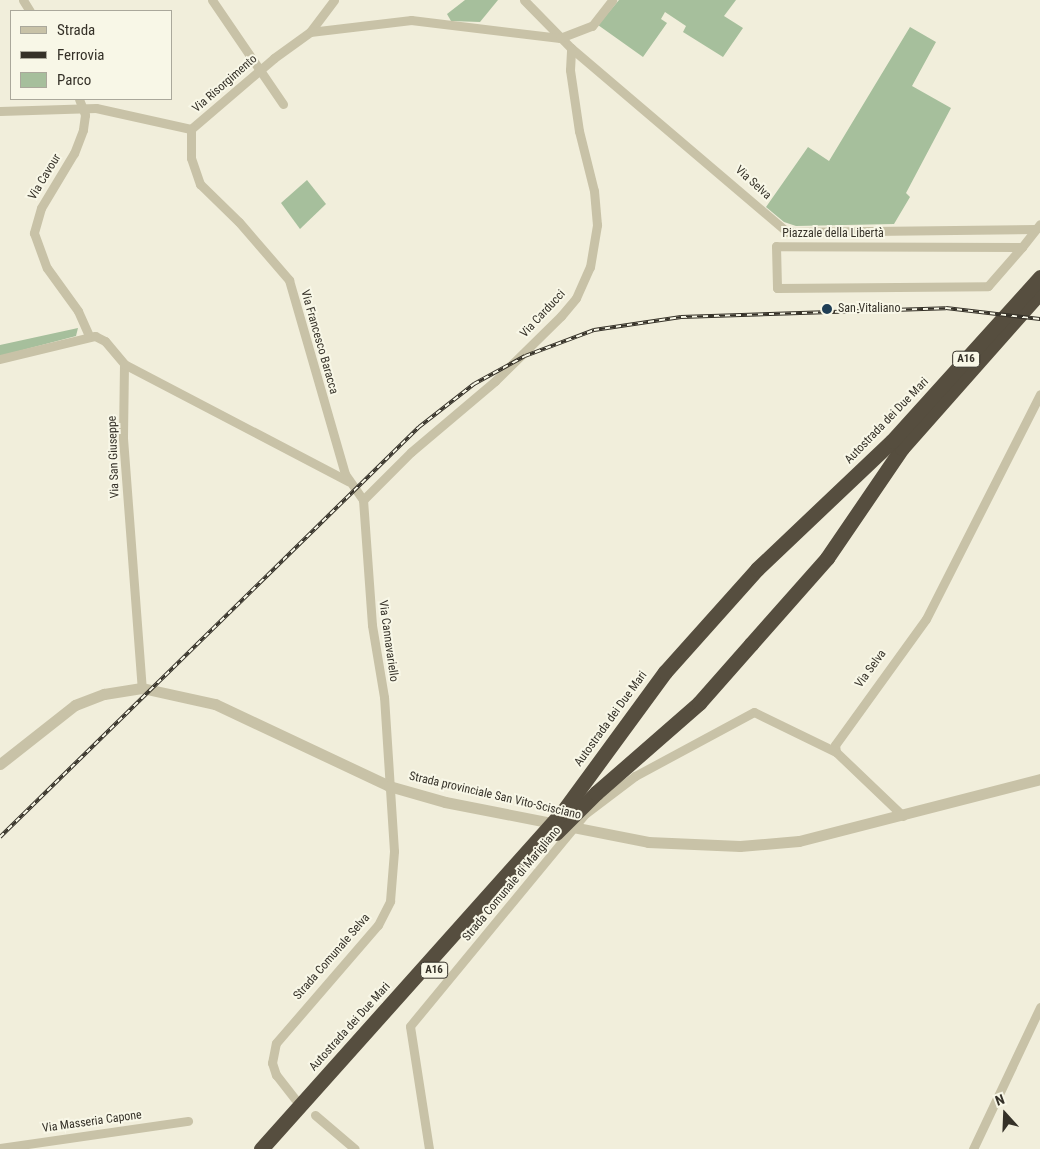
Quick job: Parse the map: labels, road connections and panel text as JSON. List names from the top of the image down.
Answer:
{
  "streets": {
    "highway": ["A16", "Autostrada dei Due Mari"],
    "street": [
      "Via Risorgimento",
      "Via Cavour",
      "Via Selva",
      "Piazzale della Libertà",
      "Via Carducci",
      "Via Francesco Baracca",
      "Via San Giuseppe",
      "Via Cannavariello",
      "Strada provinciale San Vito-Scisciano",
      "Strada Comunale di Marigliano",
      "Strada Comunale Selva",
      "Via Masseria Capone"
    ]
  },
  "crossings": [
    ["Via Risorgimento", "Via Cavour"],
    ["Via Risorgimento", "Via Francesco Baracca"],
    ["Via Selva", "Via Carducci"],
    ["Via Selva", "Strada Comunale di Marigliano"],
    ["Via Carducci", "Via Francesco Baracca"],
    ["Via Carducci", "Via Cannavariello"],
    ["Via Francesco Baracca", "Via Cannavariello"],
    ["Via San Giuseppe", "Strada provinciale San Vito-Scisciano"],
    ["Via Cannavariello", "Strada provinciale San Vito-Scisciano"],
    ["Via Cannavariello", "Strada Comunale Selva"],
    ["Strada provinciale San Vito-Scisciano", "Strada Comunale Selva"]
  ],
  "places": ["San Vitaliano"],
  "legend": ["Strada", "Ferrovia", "Parco"],
  "north": "top"
}
